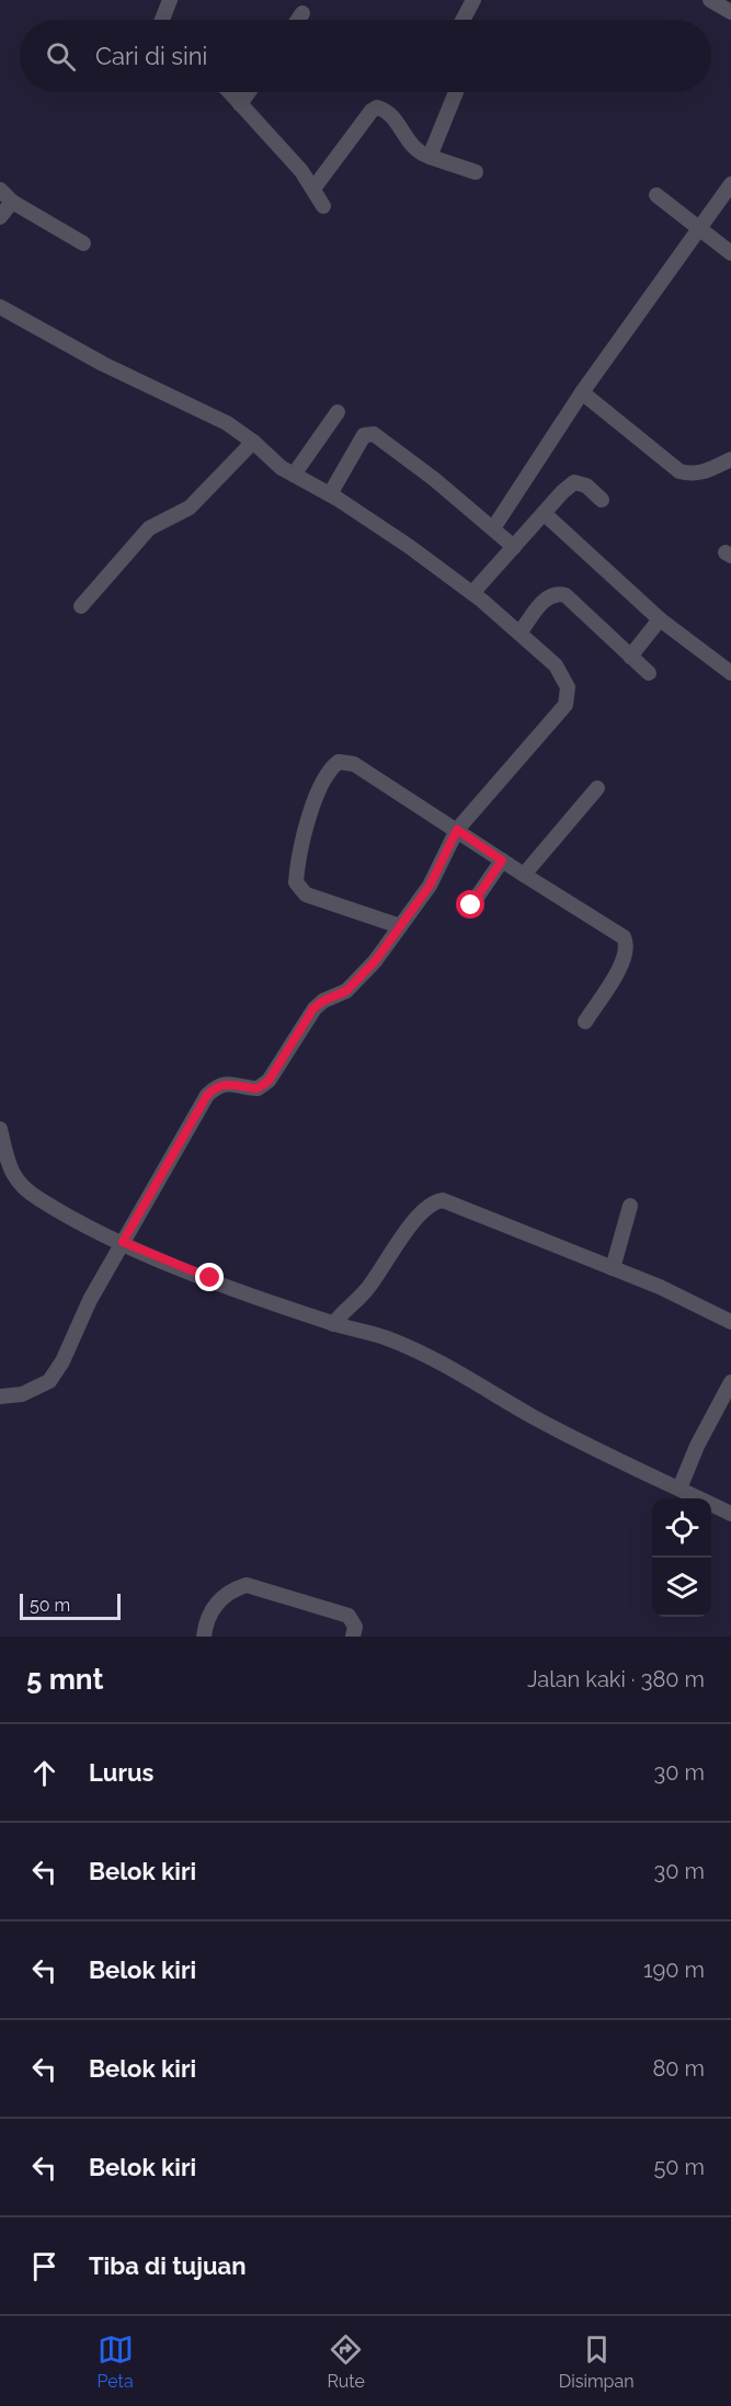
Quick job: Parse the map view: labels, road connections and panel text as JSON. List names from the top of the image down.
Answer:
{
  "scale_bar": "50 m",
  "page": {
    "search": "Cari di sini",
    "scale": "50 m",
    "heading": ["5 mnt", "Jalan kaki · 380 m"],
    "list": [
      ["Lurus", "30 m"],
      ["Belok kiri", "30 m"],
      ["Belok kiri", "190 m"],
      ["Belok kiri", "80 m"],
      ["Belok kiri", "50 m"],
      "Tiba di tujuan"
    ],
    "nav": ["Peta", "Rute", "Disimpan"]
  }
}
